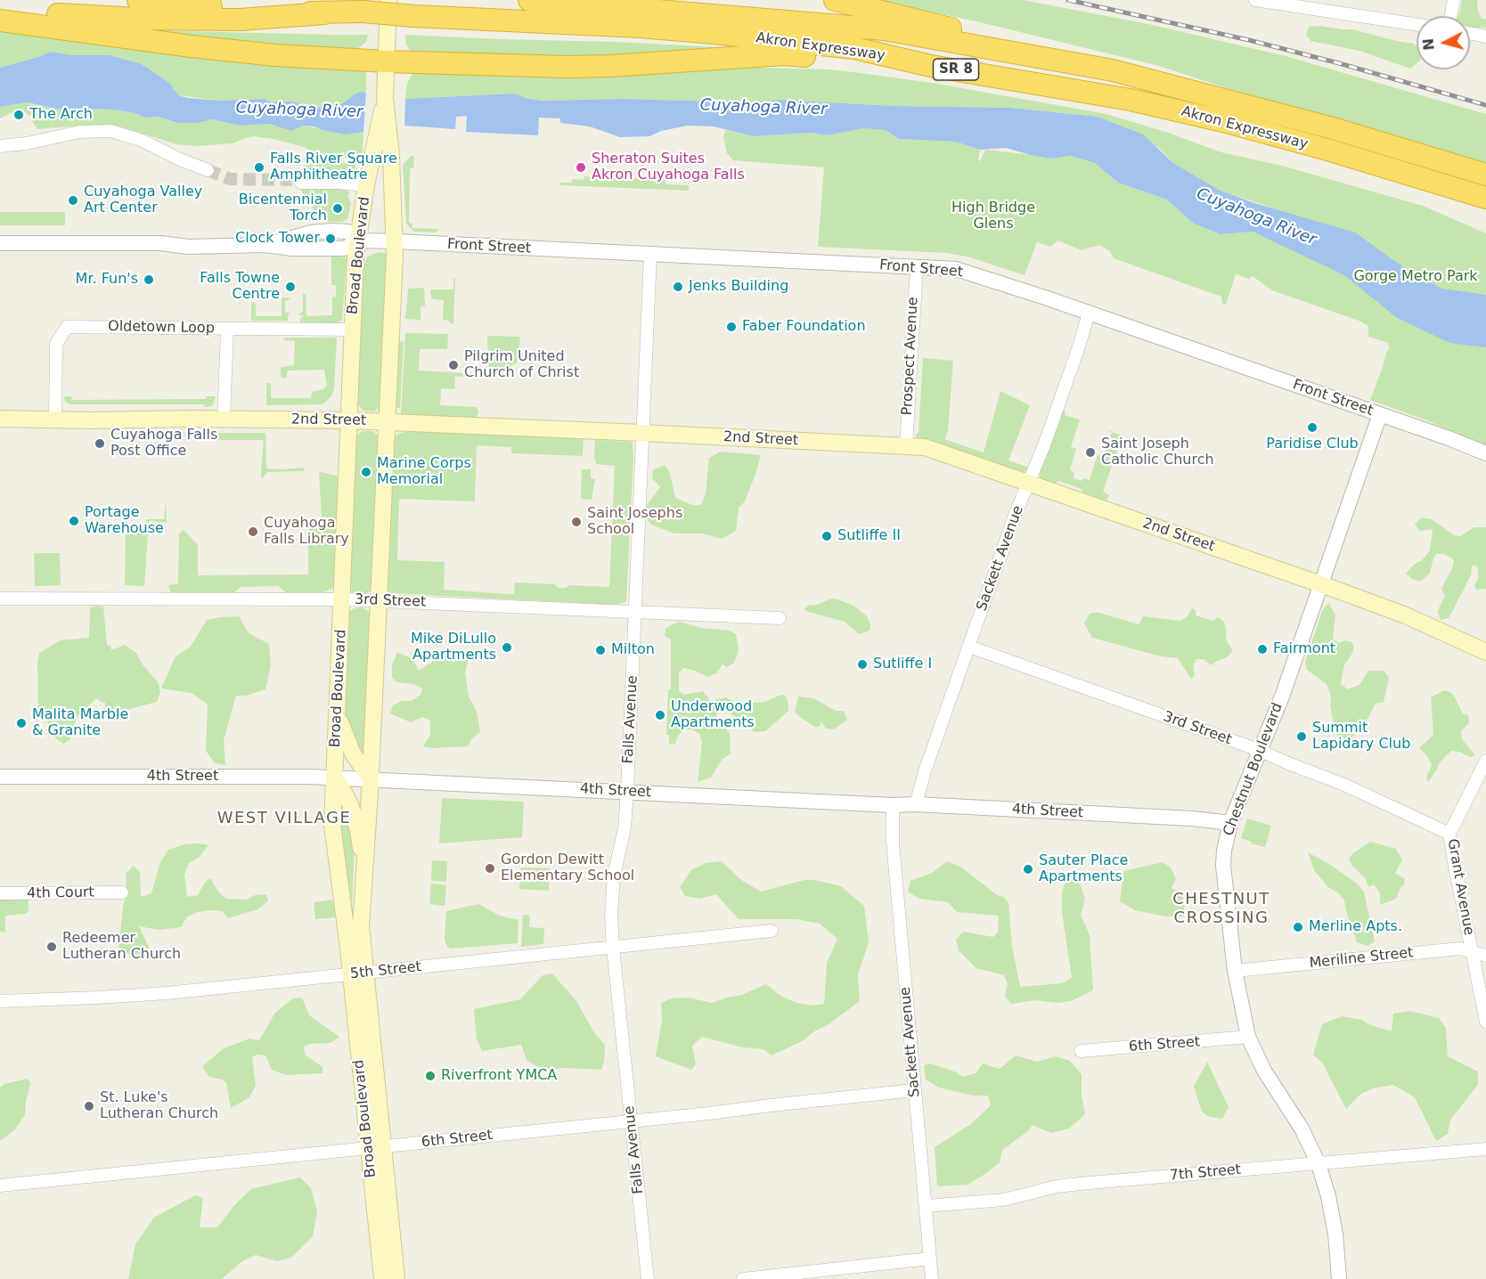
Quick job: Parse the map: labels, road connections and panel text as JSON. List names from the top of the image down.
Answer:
{
  "streets": {
    "highway": ["Akron Expressway", "SR 8"],
    "main road": ["Broad Boulevard", "2nd Street"],
    "street": [
      "Front Street",
      "Oldetown Loop",
      "Prospect Avenue",
      "Sackett Avenue",
      "3rd Street",
      "Falls Avenue",
      "Chestnut Boulevard",
      "4th Street",
      "Grant Avenue",
      "4th Court",
      "Meriline Street",
      "5th Street",
      "6th Street",
      "7th Street"
    ]
  },
  "crossings": [
    ["Front Street", "Broad Boulevard"],
    ["Front Street", "Prospect Avenue"],
    ["Front Street", "Sackett Avenue"],
    ["Front Street", "Falls Avenue"],
    ["Front Street", "Chestnut Boulevard"],
    ["Broad Boulevard", "Oldetown Loop"],
    ["Broad Boulevard", "2nd Street"],
    ["Broad Boulevard", "3rd Street"],
    ["Broad Boulevard", "4th Street"],
    ["Broad Boulevard", "5th Street"],
    ["Broad Boulevard", "6th Street"],
    ["Oldetown Loop", "2nd Street"],
    ["Prospect Avenue", "2nd Street"],
    ["2nd Street", "Sackett Avenue"],
    ["2nd Street", "Falls Avenue"],
    ["2nd Street", "Chestnut Boulevard"],
    ["Sackett Avenue", "3rd Street"],
    ["Sackett Avenue", "4th Street"],
    ["Sackett Avenue", "6th Street"],
    ["Sackett Avenue", "7th Street"],
    ["3rd Street", "Falls Avenue"],
    ["3rd Street", "Chestnut Boulevard"],
    ["3rd Street", "Grant Avenue"],
    ["Falls Avenue", "4th Street"],
    ["Falls Avenue", "5th Street"],
    ["Falls Avenue", "6th Street"],
    ["Chestnut Boulevard", "4th Street"],
    ["Chestnut Boulevard", "Meriline Street"],
    ["Chestnut Boulevard", "6th Street"],
    ["Chestnut Boulevard", "7th Street"],
    ["Grant Avenue", "Meriline Street"]
  ],
  "districts": ["WEST VILLAGE", "CHESTNUT CROSSING"],
  "water": ["Cuyahoga River"],
  "parks": ["High Bridge Glens", "Gorge Metro Park"],
  "places": [
    "The Arch",
    "Falls River Square Amphitheatre",
    "Sheraton Suites Akron Cuyahoga Falls",
    "Cuyahoga Valley Art Center",
    "Bicentennial Torch",
    "Clock Tower",
    "Mr. Fun's",
    "Falls Towne Centre",
    "Jenks Building",
    "Faber Foundation",
    "Pilgrim United Church of Christ",
    "Paridise Club",
    "Cuyahoga Falls Post Office",
    "Saint Joseph Catholic Church",
    "Marine Corps Memorial",
    "Portage Warehouse",
    "Saint Josephs School",
    "Cuyahoga Falls Library",
    "Sutliffe II",
    "Mike DiLullo Apartments",
    "Fairmont",
    "Milton",
    "Sutliffe I",
    "Underwood Apartments",
    "Malita Marble & Granite",
    "Summit Lapidary Club",
    "Gordon Dewitt Elementary School",
    "Sauter Place Apartments",
    "Merline Apts.",
    "Redeemer Lutheran Church",
    "Riverfront YMCA",
    "St. Luke's Lutheran Church"
  ],
  "north": "left"
}
